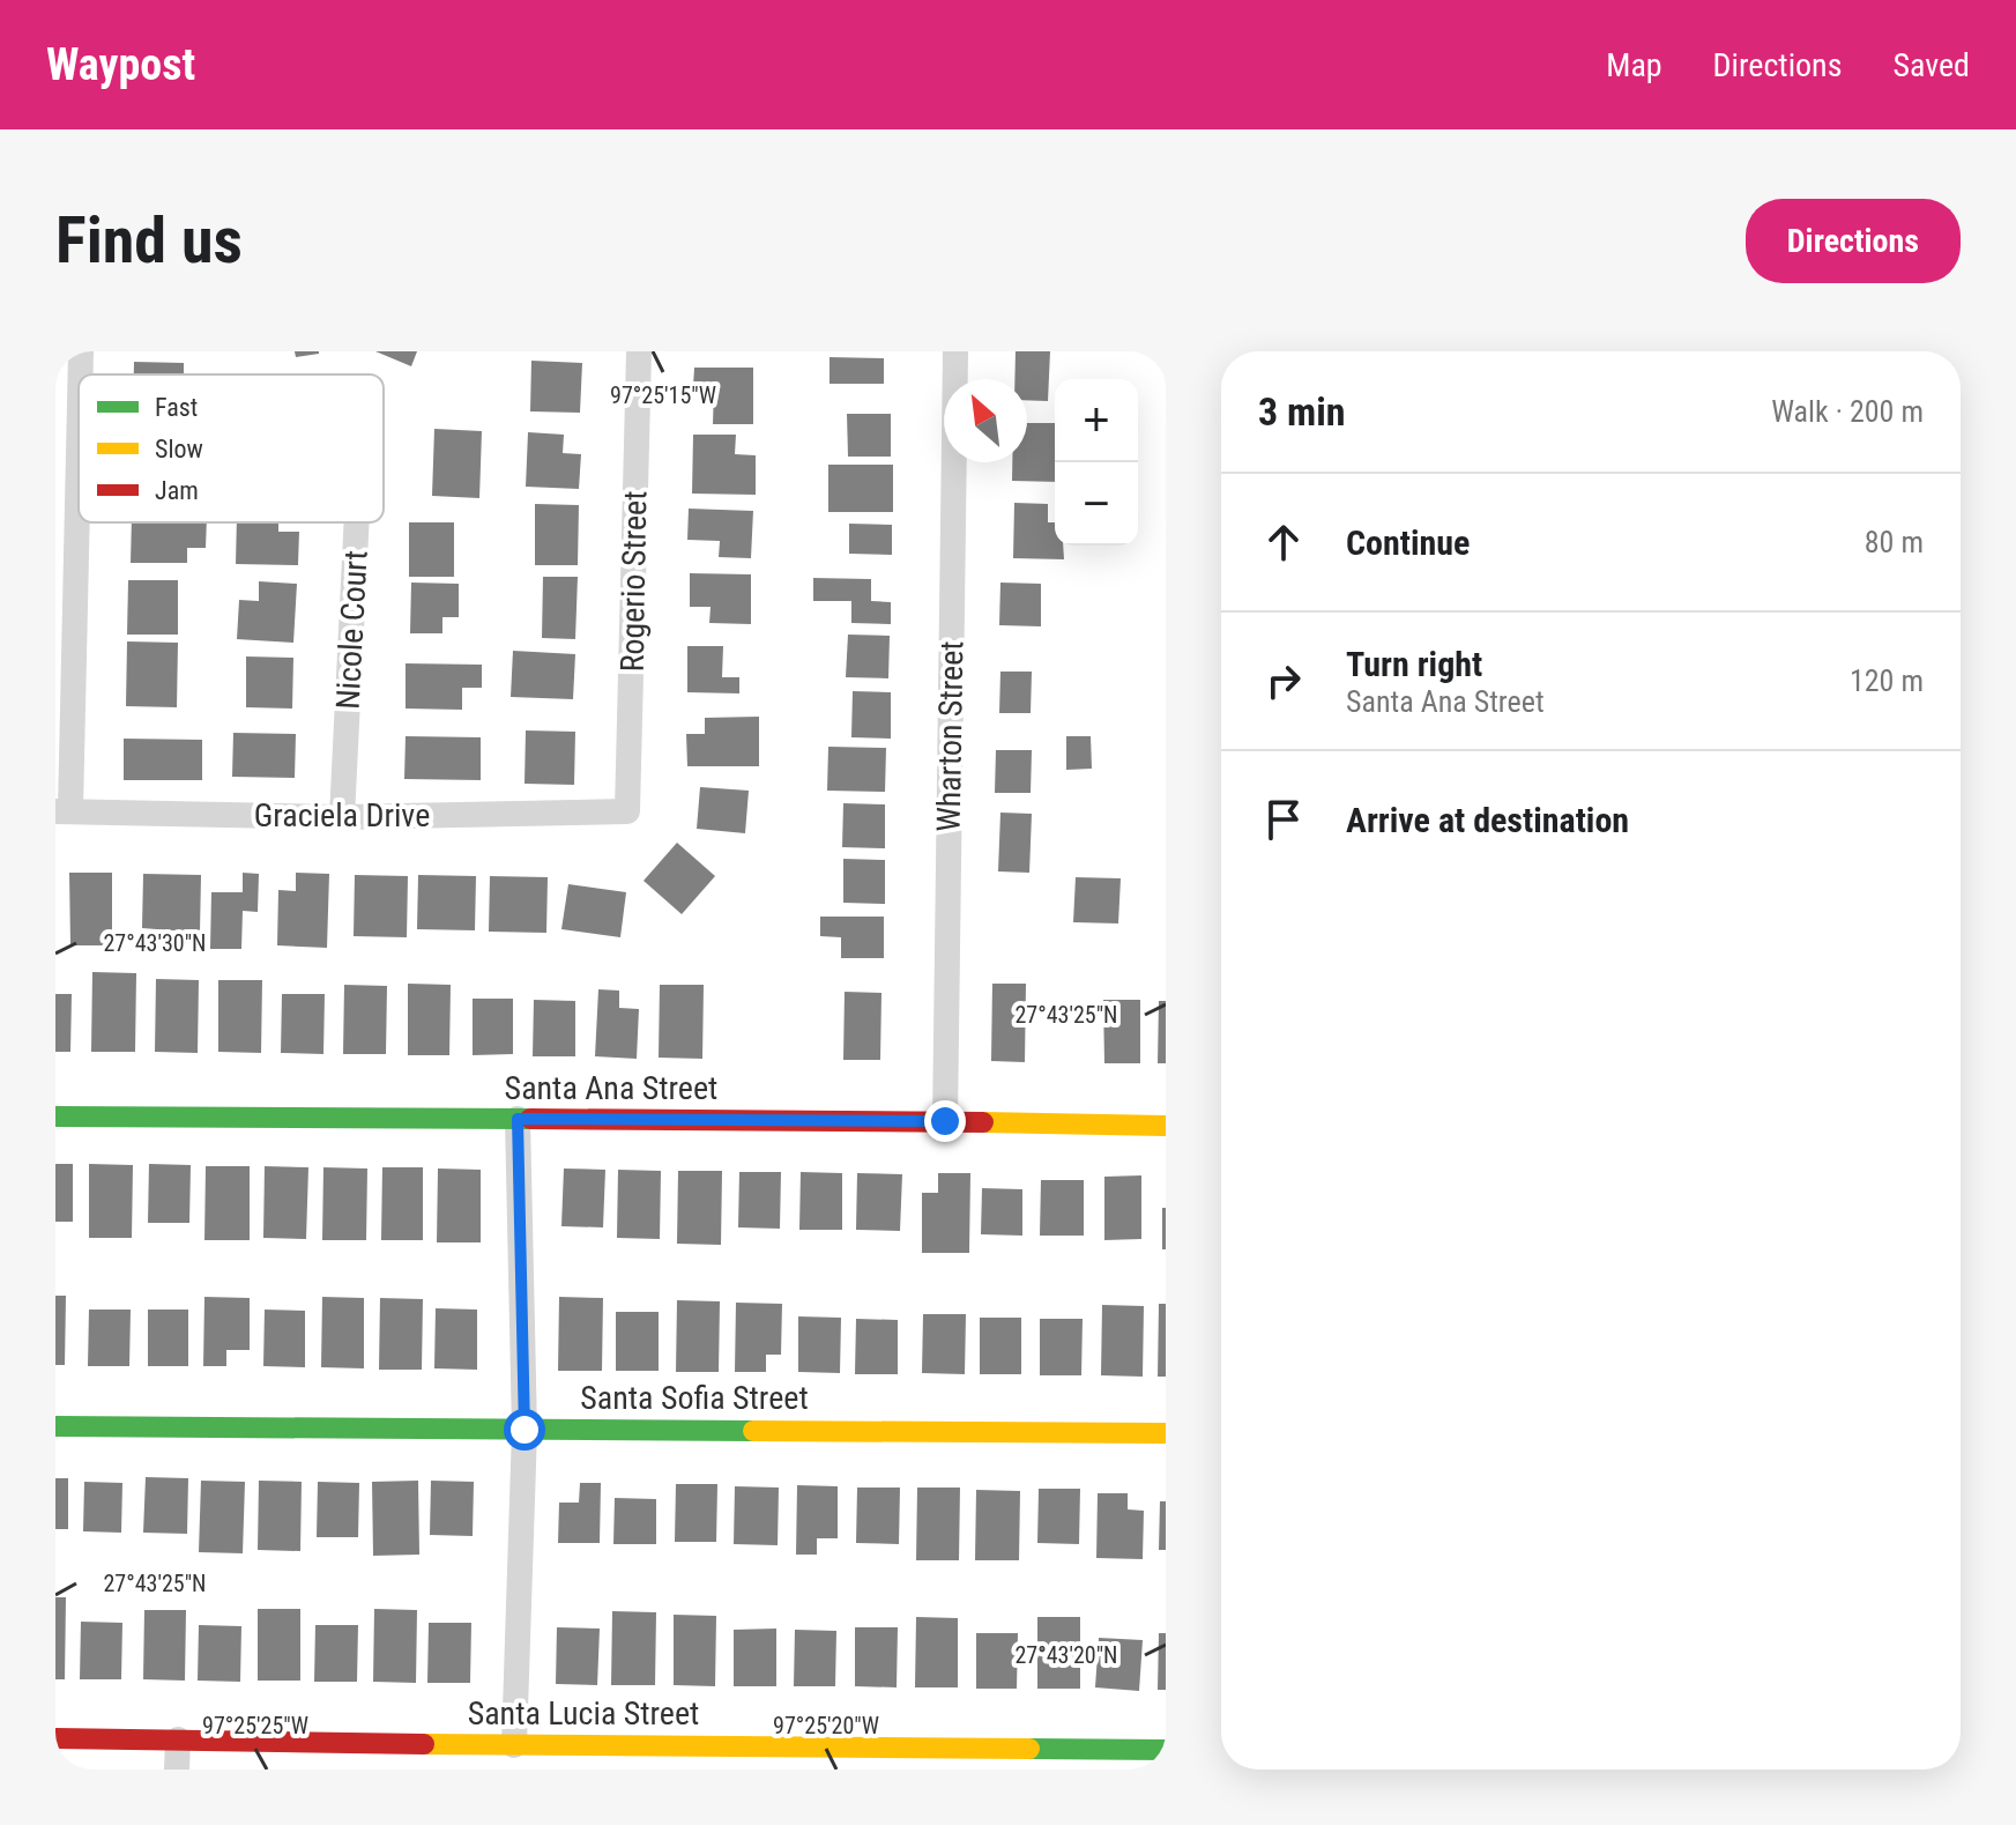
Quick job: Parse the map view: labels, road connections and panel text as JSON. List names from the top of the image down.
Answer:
{
  "streets": {
    "street": [
      "Rogerio Street",
      "Nicole Court",
      "Wharton Street",
      "Graciela Drive",
      "Santa Ana Street",
      "Santa Sofia Street",
      "Santa Lucia Street"
    ]
  },
  "crossings": [
    ["Rogerio Street", "Graciela Drive"],
    ["Nicole Court", "Graciela Drive"],
    ["Wharton Street", "Santa Ana Street"]
  ],
  "legend": ["Fast", "Slow", "Jam"],
  "north": "top left",
  "page": {
    "header": "Waypost",
    "nav": ["Map", "Directions", "Saved"],
    "buttons": "Directions",
    "title": "Find us",
    "heading": ["3 min", "Walk · 200 m"],
    "map_buttons": ["+", "−"],
    "list": [
      ["Continue", "80 m"],
      ["Turn right", "Santa Ana Street", "120 m"],
      "Arrive at destination"
    ]
  },
  "coordinates": [
    "97°25'15\"W",
    "27°43'30\"N",
    "27°43'25\"N",
    "27°43'20\"N",
    "97°25'25\"W",
    "97°25'20\"W"
  ]
}
